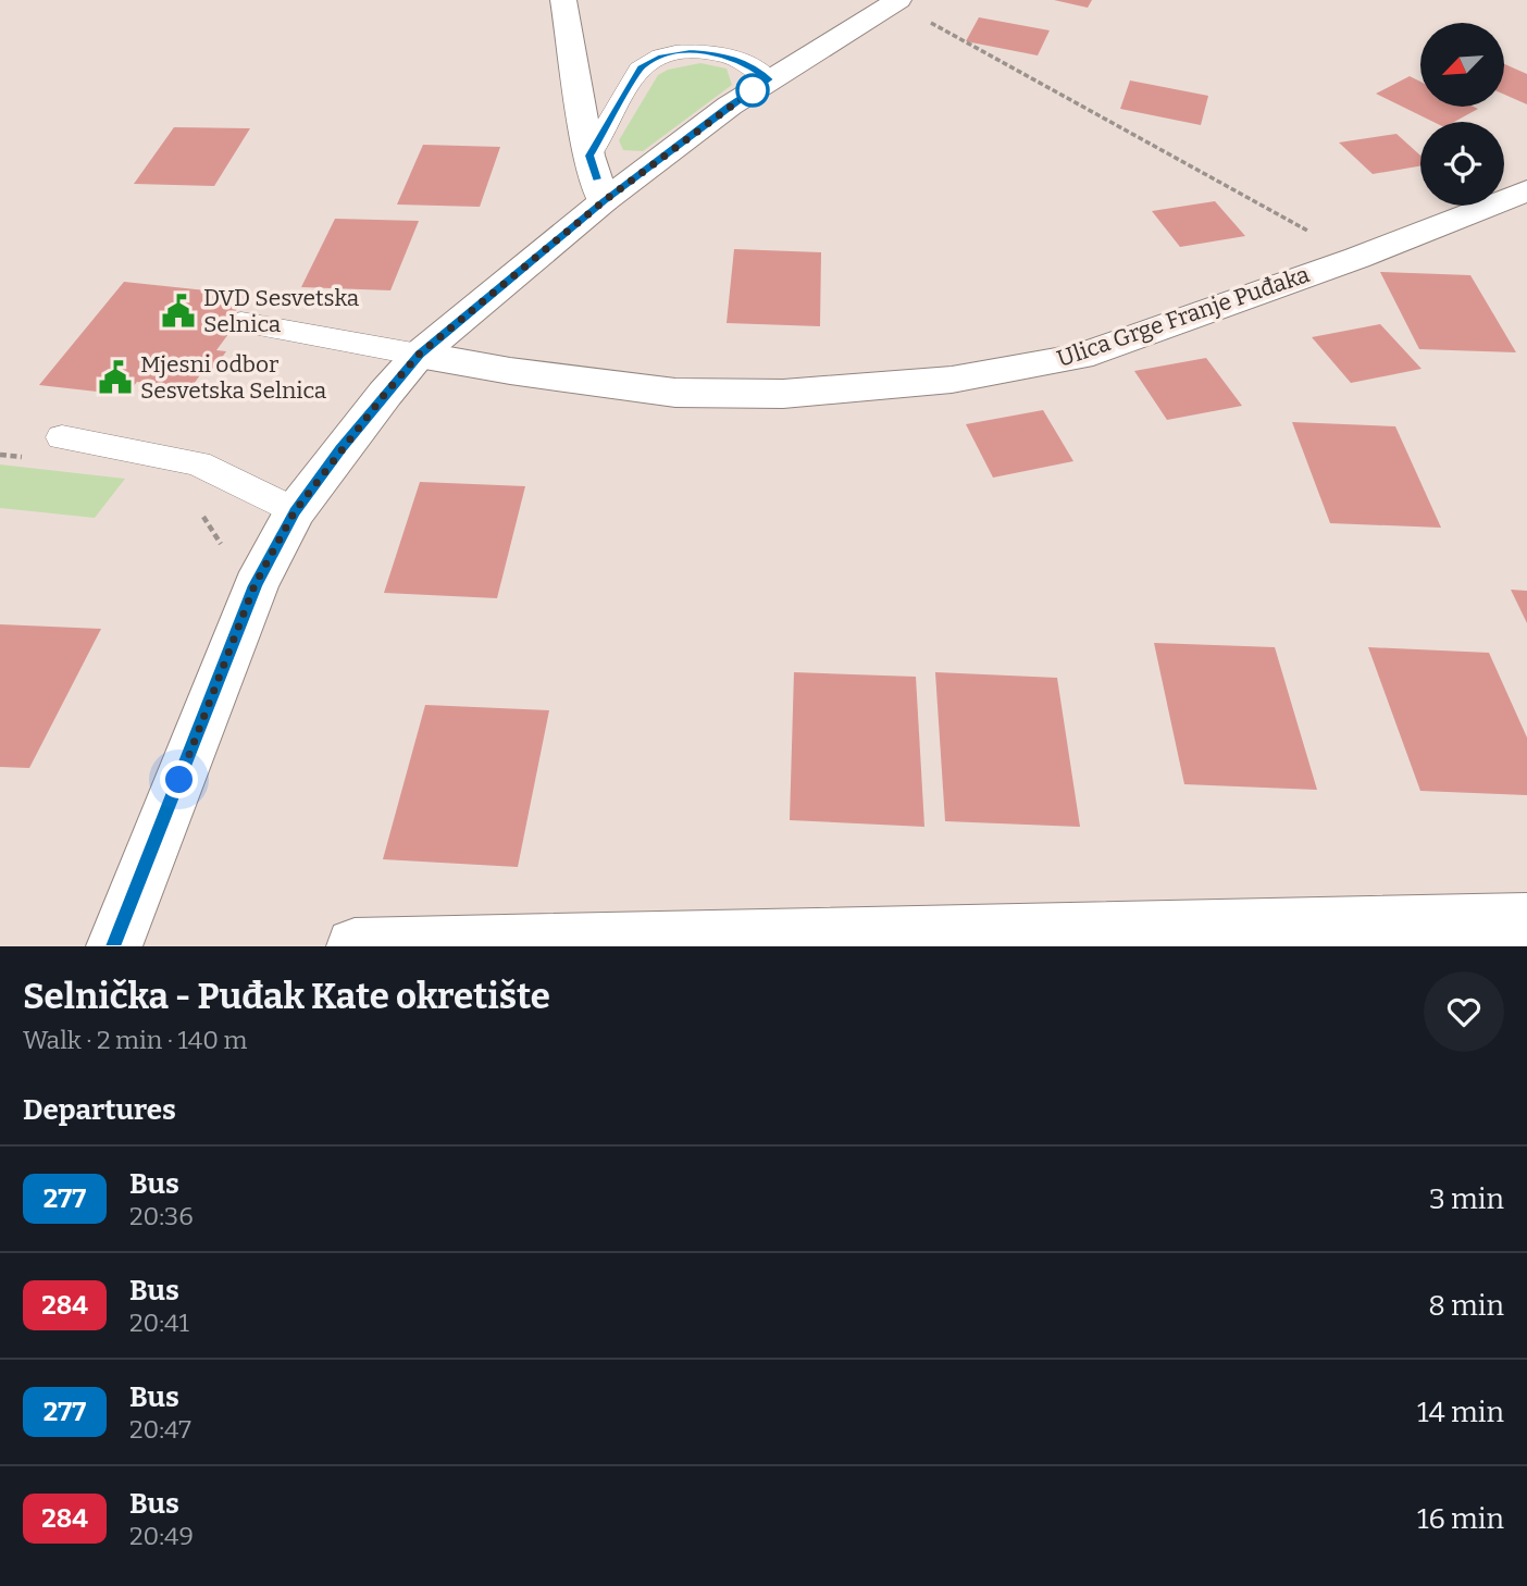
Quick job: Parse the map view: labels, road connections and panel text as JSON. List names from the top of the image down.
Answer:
{
  "streets": {
    "street": ["Ulica Grge Franje Puđaka"]
  },
  "places": {
    "public building": ["DVD Sesvetska Selnica", "Mjesni odbor Sesvetska Selnica"]
  },
  "lines": ["bus line 277"],
  "north": "bottom left",
  "page": {
    "heading": [
      ["Selnička - Puđak Kate okretište", "Walk · 2 min · 140 m"],
      "Departures"
    ],
    "list": [
      {
        "mark": "277",
        "name": "Bus",
        "note": "20:36",
        "value": "3 min"
      },
      {
        "mark": "284",
        "name": "Bus",
        "note": "20:41",
        "value": "8 min"
      },
      {
        "mark": "277",
        "name": "Bus",
        "note": "20:47",
        "value": "14 min"
      },
      {
        "mark": "284",
        "name": "Bus",
        "note": "20:49",
        "value": "16 min"
      }
    ]
  }
}
